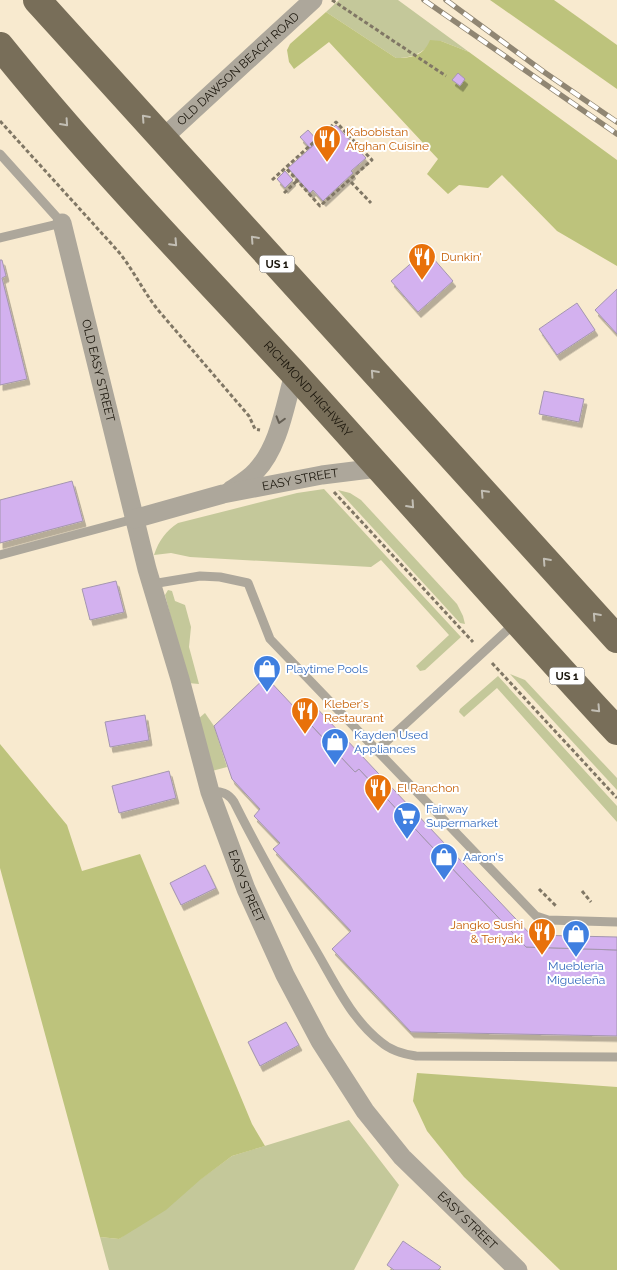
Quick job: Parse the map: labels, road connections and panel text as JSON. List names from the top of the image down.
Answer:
{
  "streets": {
    "main road": ["US 1", "RICHMOND HIGHWAY"],
    "street": ["OLD DAWSON BEACH ROAD", "OLD EASY STREET", "EASY STREET"]
  },
  "crossings": [
    ["OLD DAWSON BEACH ROAD", "US 1"],
    ["OLD EASY STREET", "EASY STREET"],
    ["RICHMOND HIGHWAY", "EASY STREET"]
  ],
  "places": {
    "restaurant": [
      "Kabobistan Afghan Cuisine",
      "Dunkin'",
      "Kleber's Restaurant",
      "El Ranchon",
      "Jangko Sushi & Teriyaki"
    ],
    "shop": [
      "Playtime Pools",
      "Kayden Used Appliances",
      "Aaron's",
      "Muebleria Migueleña"
    ],
    "supermarket": ["Fairway Supermarket"]
  }
}
